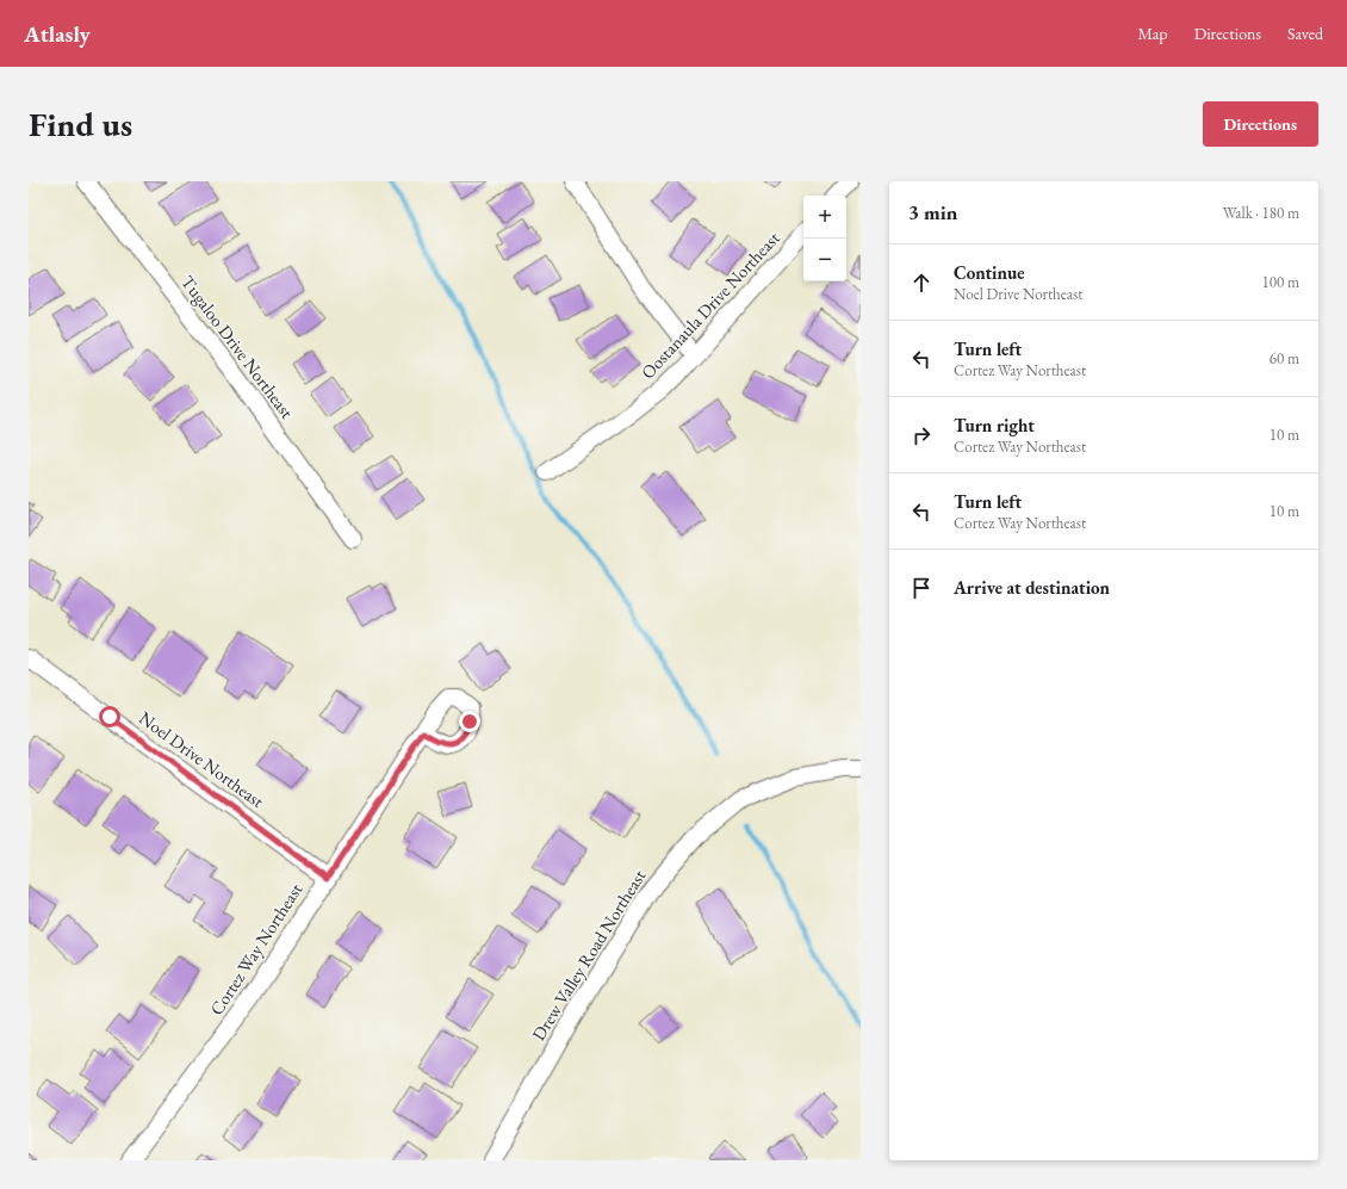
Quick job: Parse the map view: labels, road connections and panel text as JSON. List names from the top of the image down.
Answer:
{
  "streets": {
    "street": [
      "Oostanaula Drive Northeast",
      "Tugaloo Drive Northeast",
      "Noel Drive Northeast",
      "Cortez Way Northeast",
      "Drew Valley Road Northeast"
    ]
  },
  "crossings": [
    ["Noel Drive Northeast", "Cortez Way Northeast"]
  ],
  "page": {
    "header": "Atlasly",
    "nav": ["Map", "Directions", "Saved"],
    "buttons": "Directions",
    "title": "Find us",
    "heading": ["3 min", "Walk · 180 m"],
    "map_buttons": ["+", "−"],
    "list": [
      ["Continue", "Noel Drive Northeast", "100 m"],
      ["Turn left", "Cortez Way Northeast", "60 m"],
      ["Turn right", "Cortez Way Northeast", "10 m"],
      ["Turn left", "Cortez Way Northeast", "10 m"],
      "Arrive at destination"
    ]
  }
}
